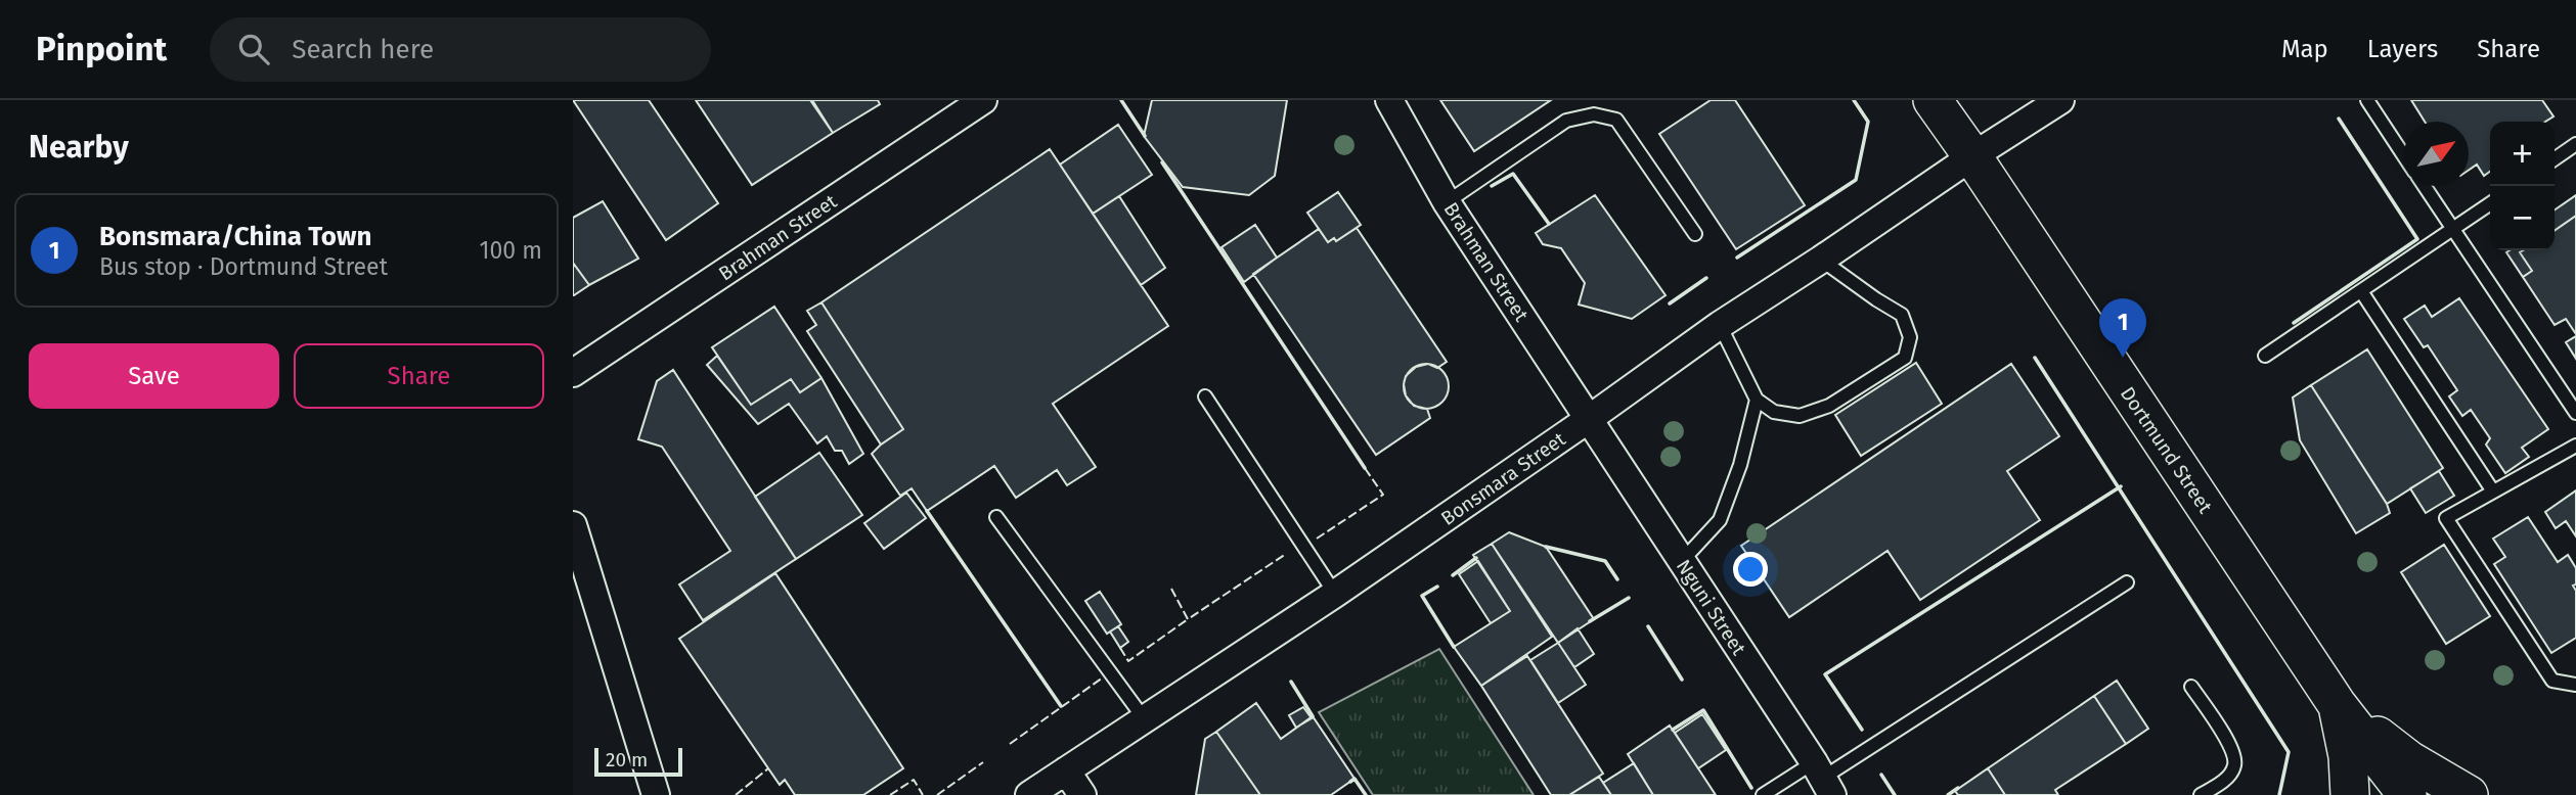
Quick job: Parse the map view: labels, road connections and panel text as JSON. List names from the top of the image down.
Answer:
{
  "streets": {
    "street": [
      "Brahman Street",
      "Dortmund Street",
      "Bonsmara Street",
      "Nguni Street"
    ]
  },
  "crossings": [
    ["Brahman Street", "Bonsmara Street"],
    ["Brahman Street", "Nguni Street"],
    ["Dortmund Street", "Bonsmara Street"],
    ["Bonsmara Street", "Nguni Street"]
  ],
  "scale_bar": "20 m",
  "north": "top right",
  "page": {
    "header": "Pinpoint",
    "search": "Search here",
    "nav": ["Map", "Layers", "Share"],
    "heading": "Nearby",
    "map_buttons": ["+", "−"],
    "list": [
      {
        "mark": "1",
        "name": "Bonsmara/China Town",
        "note": "Bus stop · Dortmund Street",
        "value": "100 m"
      }
    ],
    "pins": "1",
    "buttons": ["Save", "Share"],
    "scale": "20 m"
  }
}
